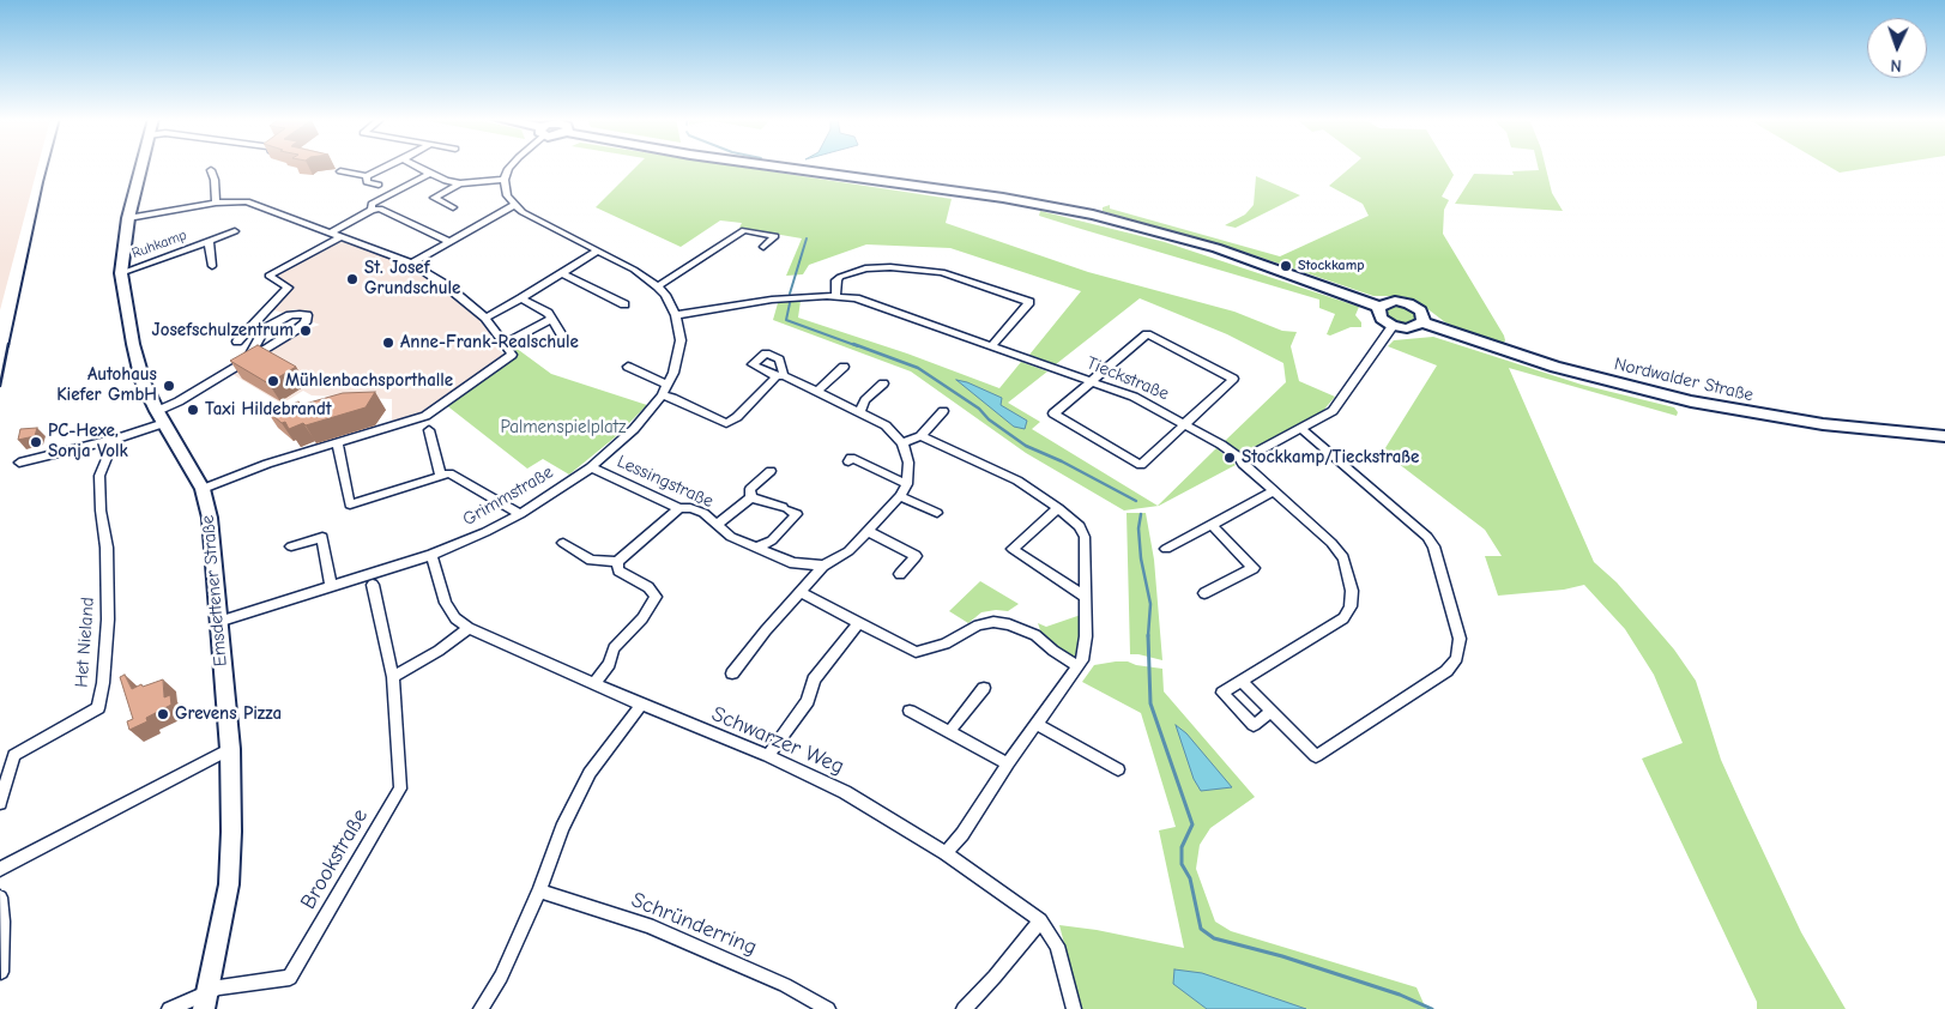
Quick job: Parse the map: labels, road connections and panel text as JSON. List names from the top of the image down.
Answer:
{
  "streets": {
    "main road": ["Nordwalder Straße", "Emsdettener Straße"],
    "street": [
      "Ruhkamp",
      "Tieckstraße",
      "Lessingstraße",
      "Grimmstraße",
      "Het Nieland",
      "Schwarzer Weg",
      "Brookstraße",
      "Schründerring"
    ]
  },
  "crossings": [
    ["Ruhkamp", "Emsdettener Straße"],
    ["Tieckstraße", "Grimmstraße"],
    ["Lessingstraße", "Grimmstraße"],
    ["Grimmstraße", "Emsdettener Straße"],
    ["Grimmstraße", "Schwarzer Weg"],
    ["Emsdettener Straße", "Brookstraße"]
  ],
  "parks": ["Palmenspielplatz"],
  "places": [
    "Stockkamp",
    "St. Josef Grundschule",
    "Josefschulzentrum",
    "Anne-Frank-Realschule",
    "Mühlenbachsporthalle",
    "Autohaus Kiefer GmbH",
    "Taxi Hildebrandt",
    "PC-Hexe, Sonja Volk",
    "Stockkamp/Tieckstraße",
    "Grevens Pizza"
  ],
  "north": "bottom"
}
